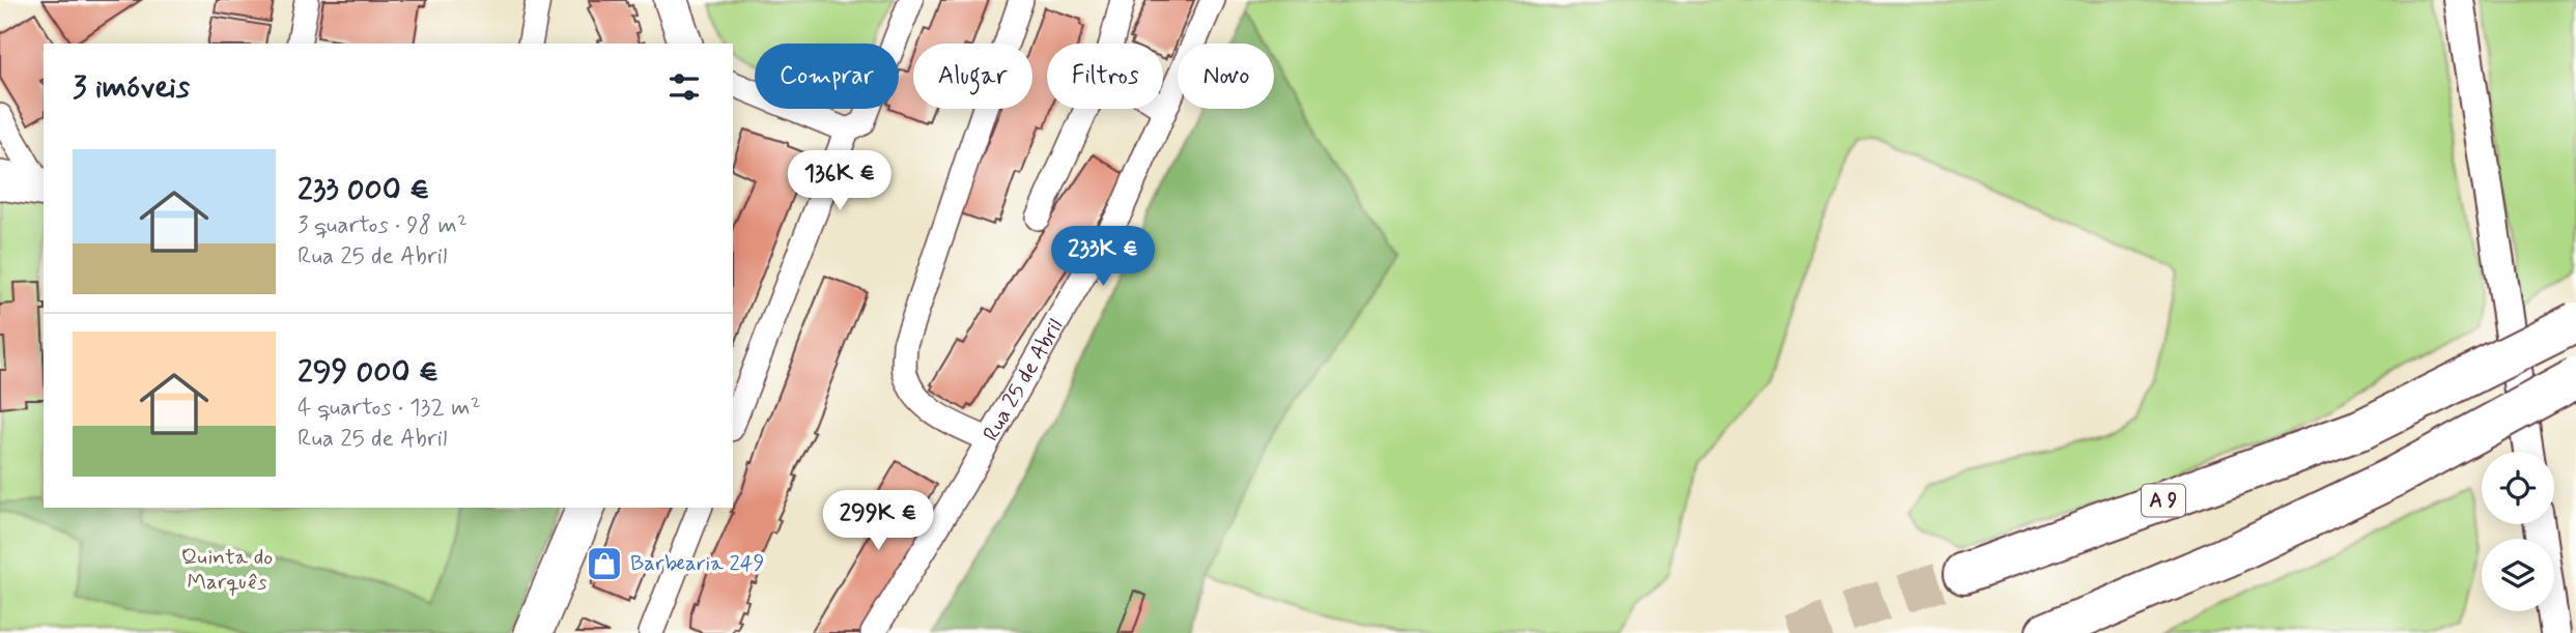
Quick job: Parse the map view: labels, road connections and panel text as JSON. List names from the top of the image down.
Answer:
{
  "streets": {
    "highway": ["A 9"],
    "street": ["Rua 25 de Abril"]
  },
  "parks": ["Quinta do Marquês"],
  "places": {
    "shop": ["Barbearia 249"]
  },
  "page": {
    "chip": [
      "Comprar",
      "Alugar",
      "Filtros",
      "Novo"
    ],
    "heading": "3 imóveis",
    "list": [
      {
        "name": "233 000 €",
        "note": "3 quartos · 98 m² · Rua 25 de Abril"
      },
      {
        "name": "299 000 €",
        "note": "4 quartos · 132 m² · Rua 25 de Abril"
      }
    ],
    "price": ["136K €", "233K €", "299K €"]
  }
}
